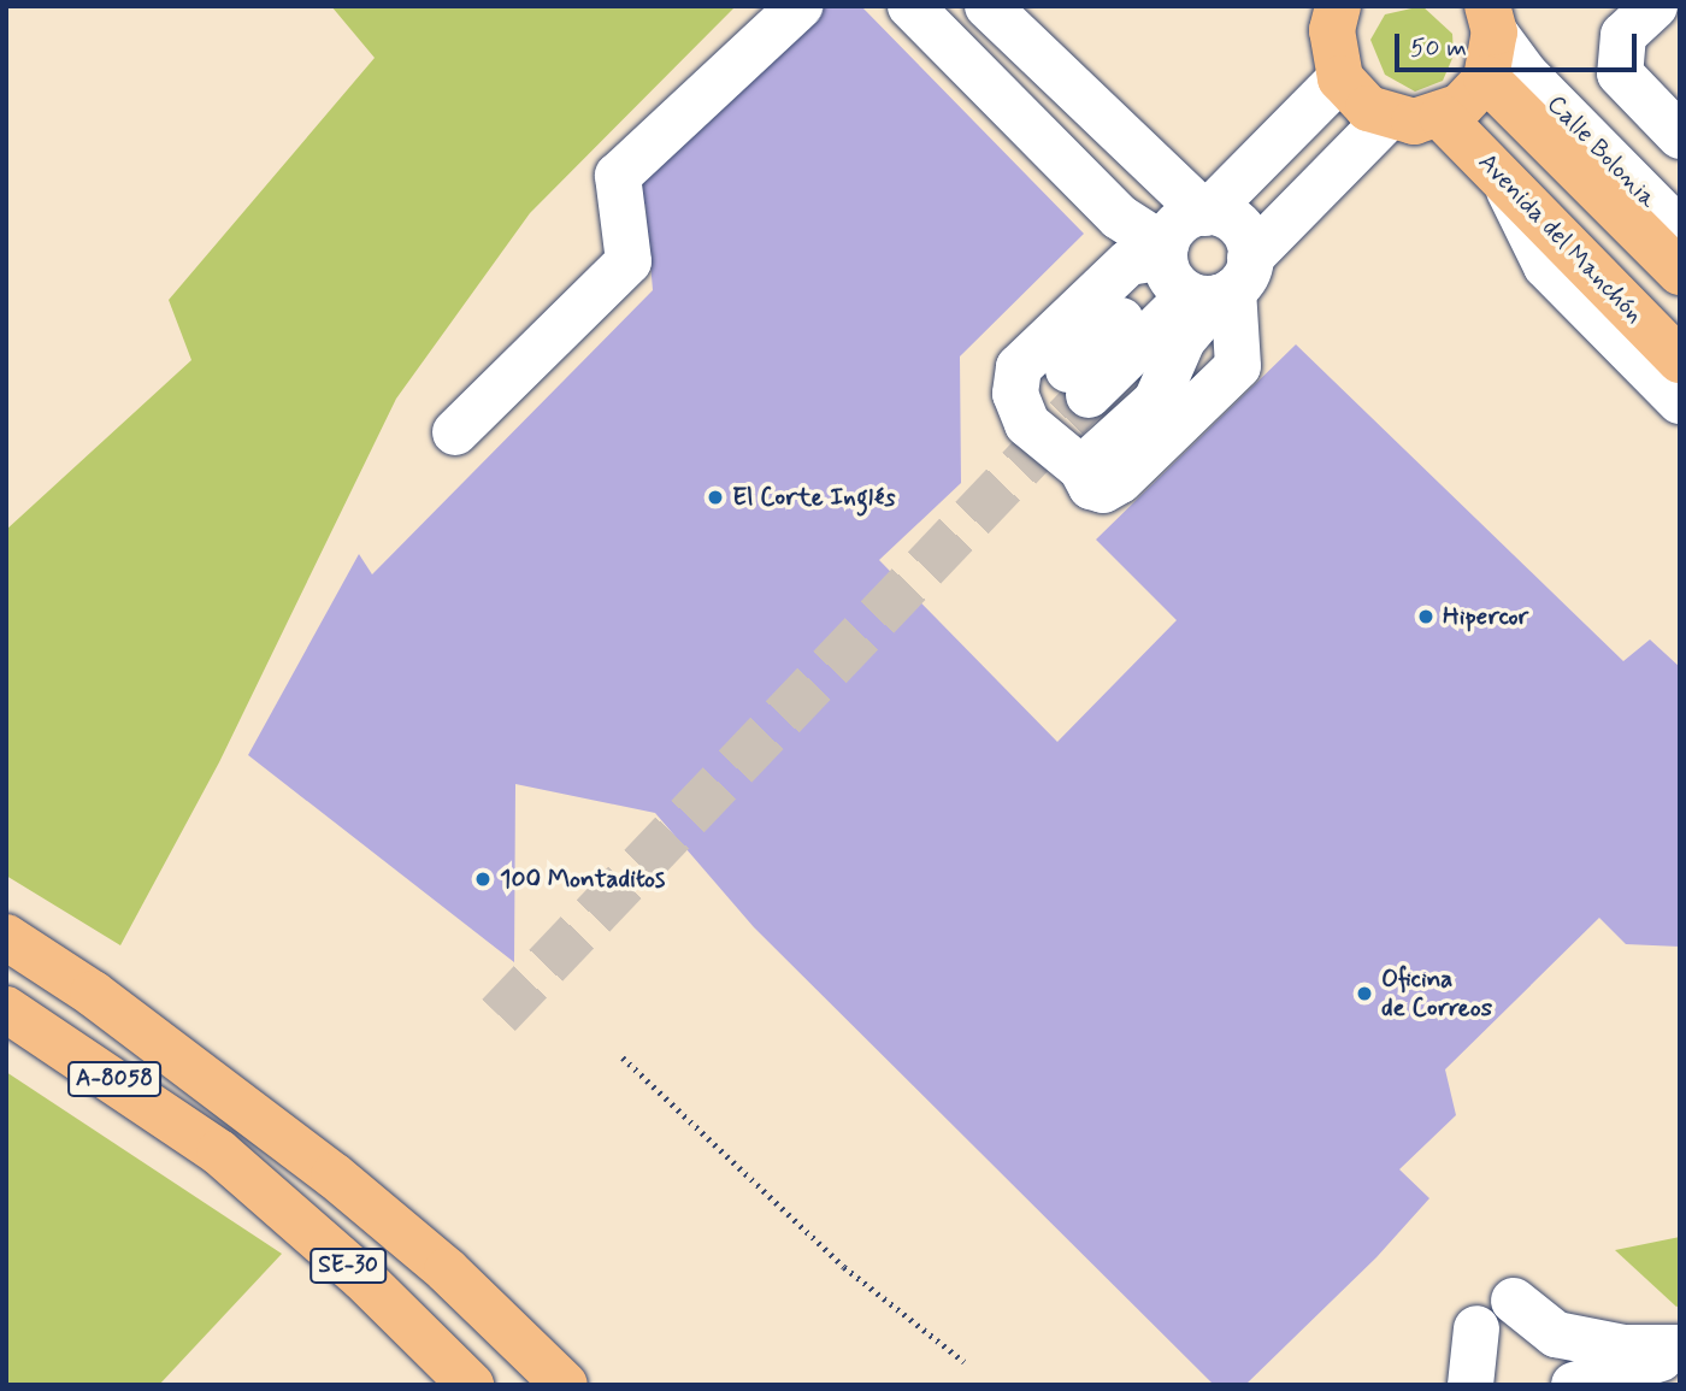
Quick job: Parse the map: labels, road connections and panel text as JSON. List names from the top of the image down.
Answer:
{
  "streets": {
    "main road": ["Avenida del Manchón", "A-8058", "SE-30"],
    "lane": ["Calle Bolonia"]
  },
  "crossings": [
    ["A-8058", "SE-30"]
  ],
  "places": [
    "El Corte Inglés",
    "Hipercor",
    "100 Montaditos",
    "Oficina de Correos"
  ],
  "scale_bar": "50 m"
}
